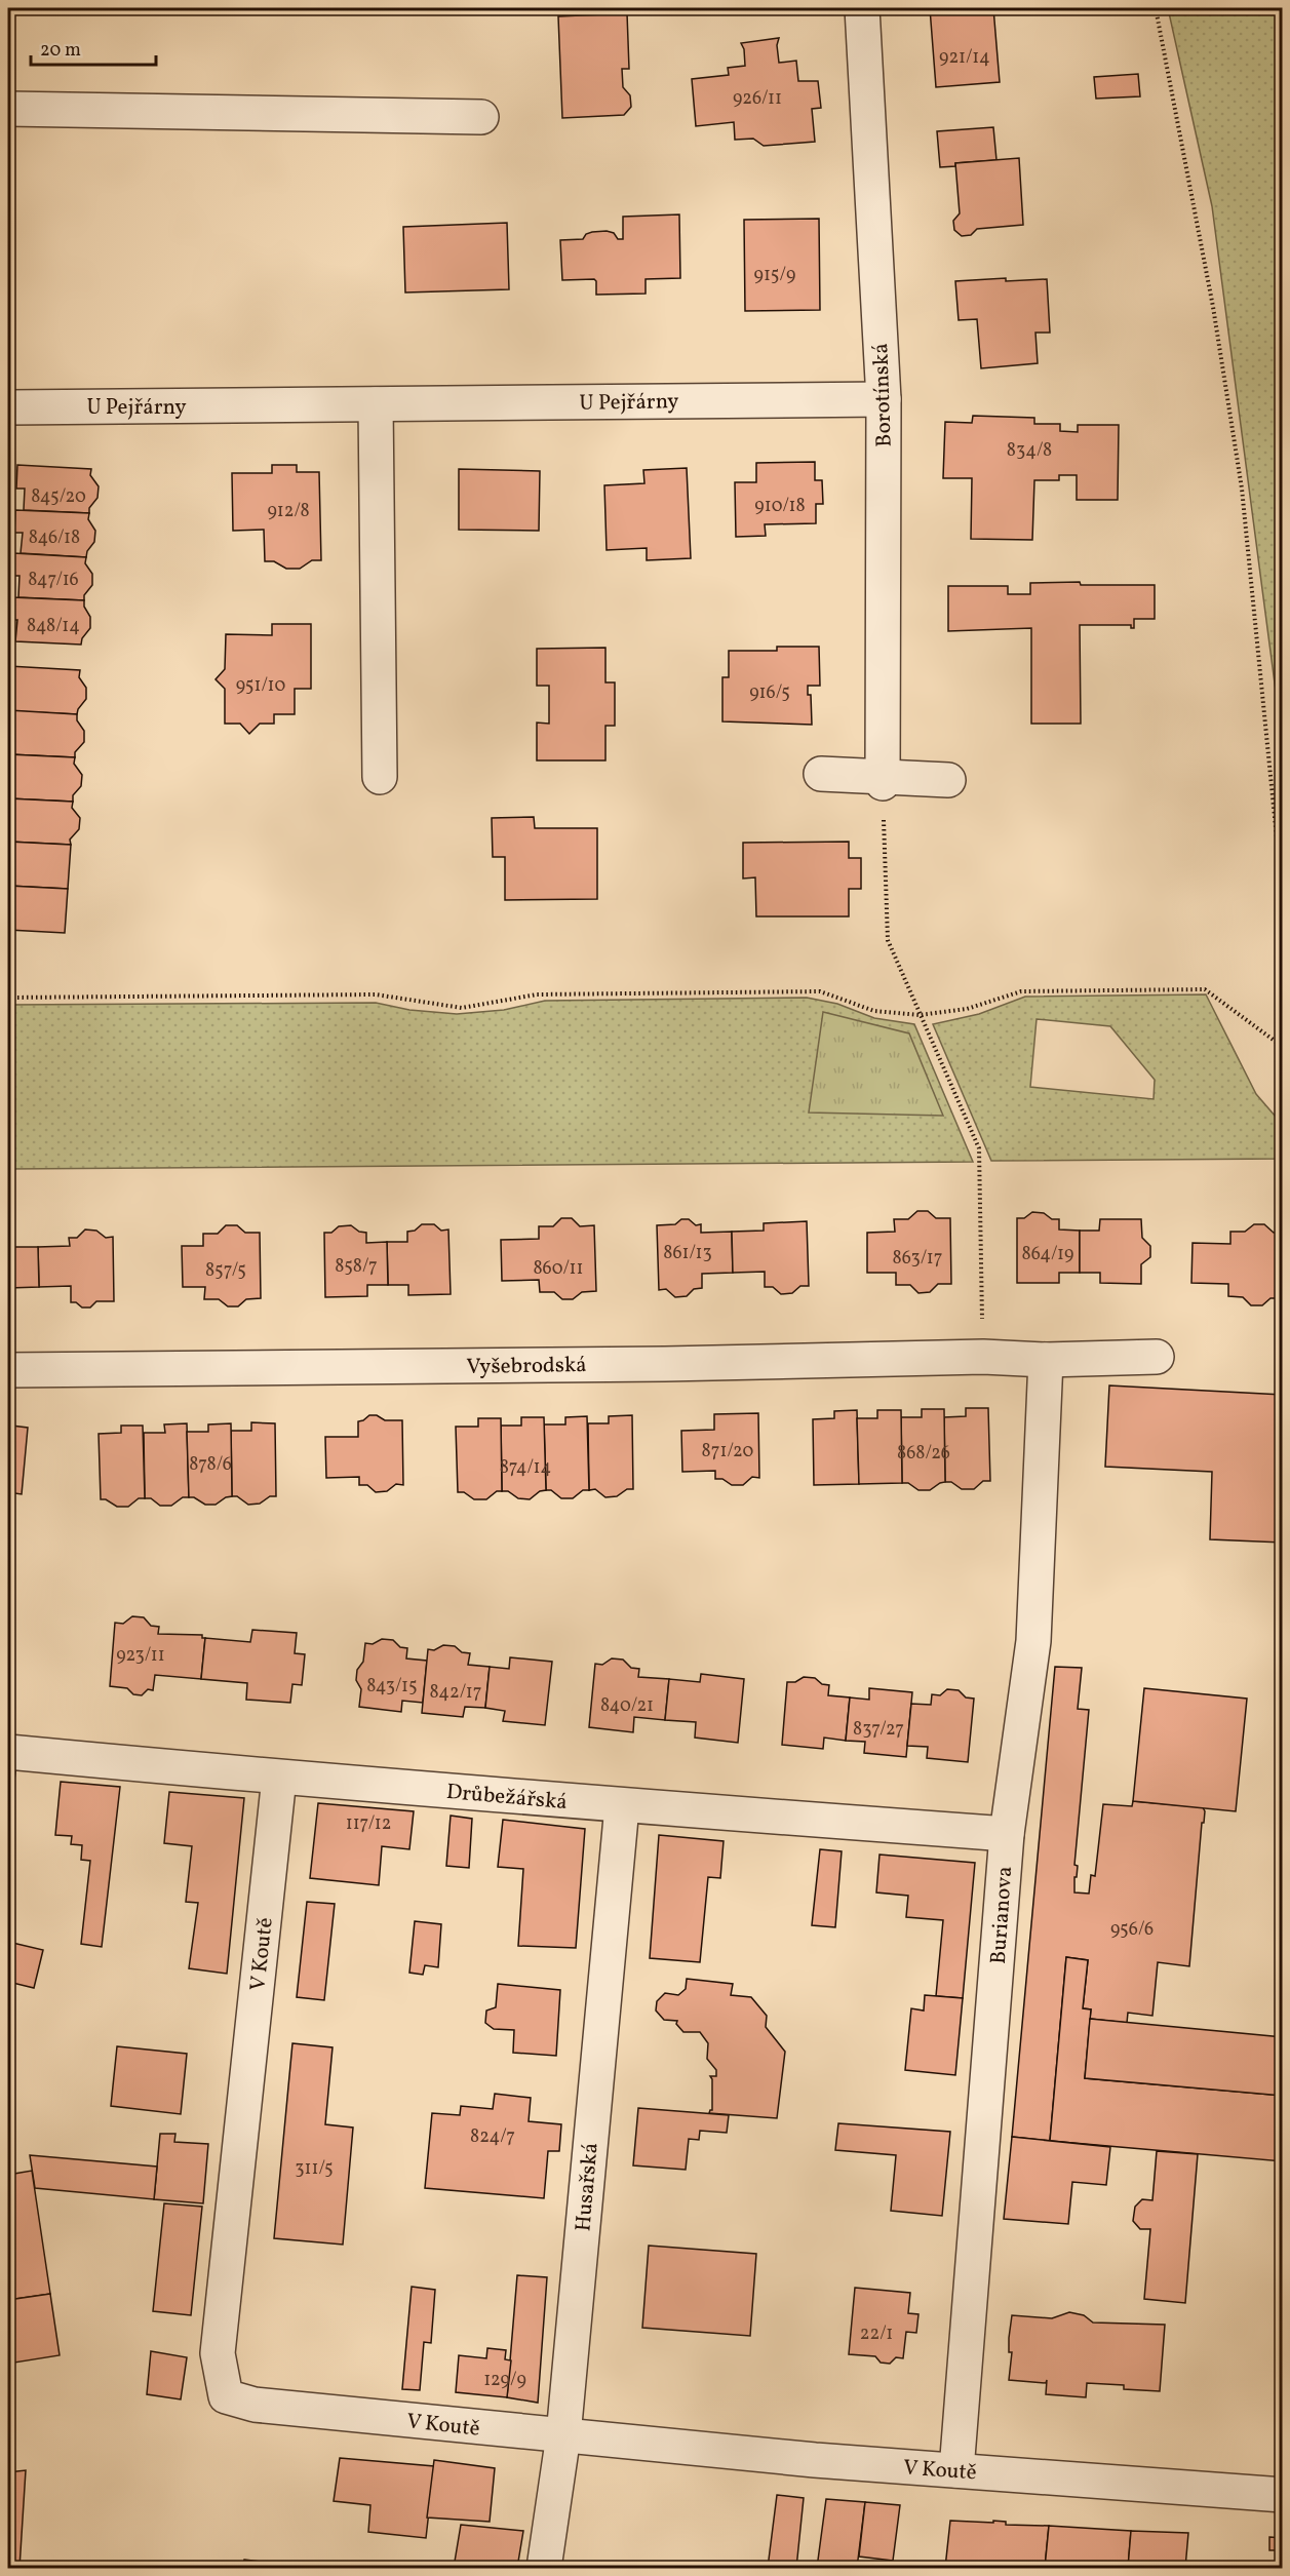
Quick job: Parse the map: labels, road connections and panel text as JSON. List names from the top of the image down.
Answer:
{
  "streets": {
    "street": [
      "Borotínská",
      "U Pejřárny",
      "Vyšebrodská",
      "Drůbežářská",
      "Burianova",
      "V Koutě",
      "Husařská"
    ]
  },
  "crossings": [
    ["Borotínská", "U Pejřárny"],
    ["Vyšebrodská", "Burianova"],
    ["Drůbežářská", "Burianova"],
    ["Drůbežářská", "V Koutě"],
    ["Drůbežářská", "Husařská"],
    ["Burianova", "V Koutě"],
    ["V Koutě", "Husařská"]
  ],
  "house_numbers": [
    "921/14",
    "926/11",
    "915/9",
    "834/8",
    "845/20",
    "910/18",
    "912/8",
    "846/18",
    "847/16",
    "848/14",
    "951/10",
    "916/5",
    "861/13",
    "864/19",
    "863/17",
    "858/7",
    "860/11",
    "857/5",
    "871/20",
    "868/26",
    "878/6",
    "874/14",
    "923/11",
    "843/15",
    "842/17",
    "840/21",
    "837/27",
    "117/12",
    "956/6",
    "824/7",
    "311/5",
    "22/1",
    "129/9"
  ],
  "scale_bar": "20 m"
}
